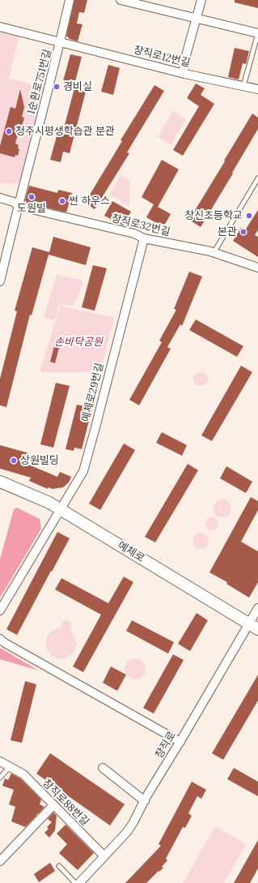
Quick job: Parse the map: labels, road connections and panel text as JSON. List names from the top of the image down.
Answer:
{
  "streets": {
    "street": [
      "창직로12번길",
      "1순환로751번길",
      "창직로32번길",
      "예체로29번길",
      "예체로",
      "창직로",
      "창직로88번길"
    ]
  },
  "crossings": [
    ["창직로12번길", "1순환로751번길"],
    ["1순환로751번길", "창직로32번길"],
    ["창직로32번길", "예체로29번길"],
    ["예체로29번길", "예체로"],
    ["예체로", "창직로"],
    ["창직로", "창직로88번길"]
  ],
  "parks": ["손바닥공원"],
  "places": [
    "경비실",
    "청주시평생학습관 분관",
    "도원빌",
    "썬 하우스",
    "창신초등학교",
    "본관",
    "상원빌딩"
  ]
}
